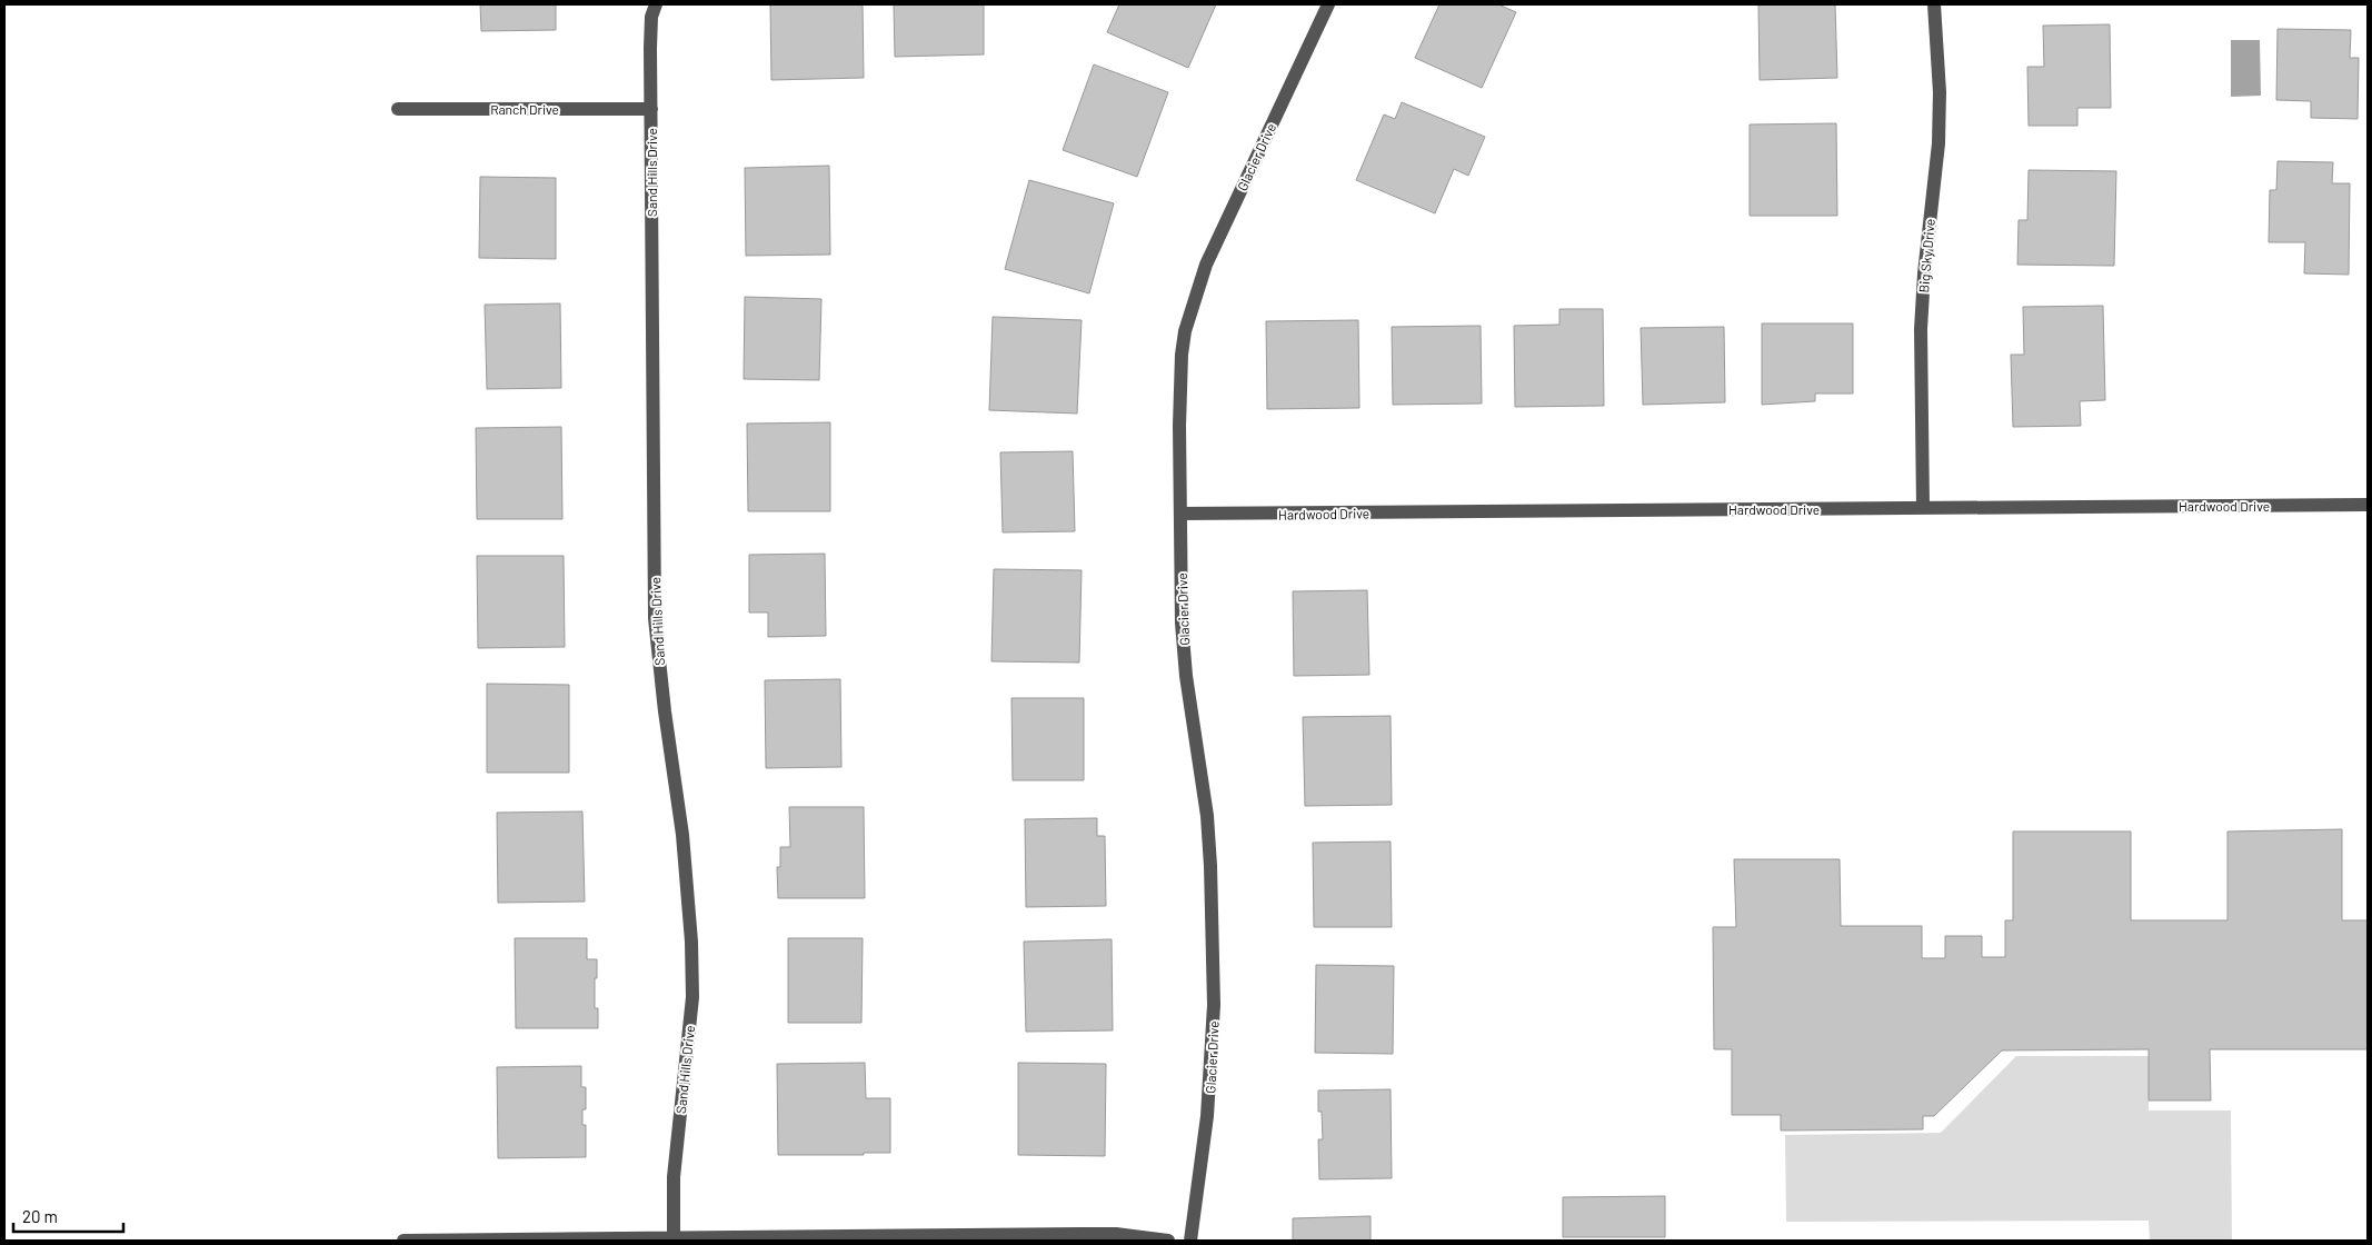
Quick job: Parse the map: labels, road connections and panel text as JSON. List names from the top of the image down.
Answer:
{
  "streets": {
    "street": [
      "Ranch Drive",
      "Glacier Drive",
      "Sand Hills Drive",
      "Big Sky Drive",
      "Hardwood Drive"
    ]
  },
  "crossings": [
    ["Ranch Drive", "Sand Hills Drive"],
    ["Glacier Drive", "Hardwood Drive"],
    ["Big Sky Drive", "Hardwood Drive"]
  ],
  "scale_bar": "20 m"
}
